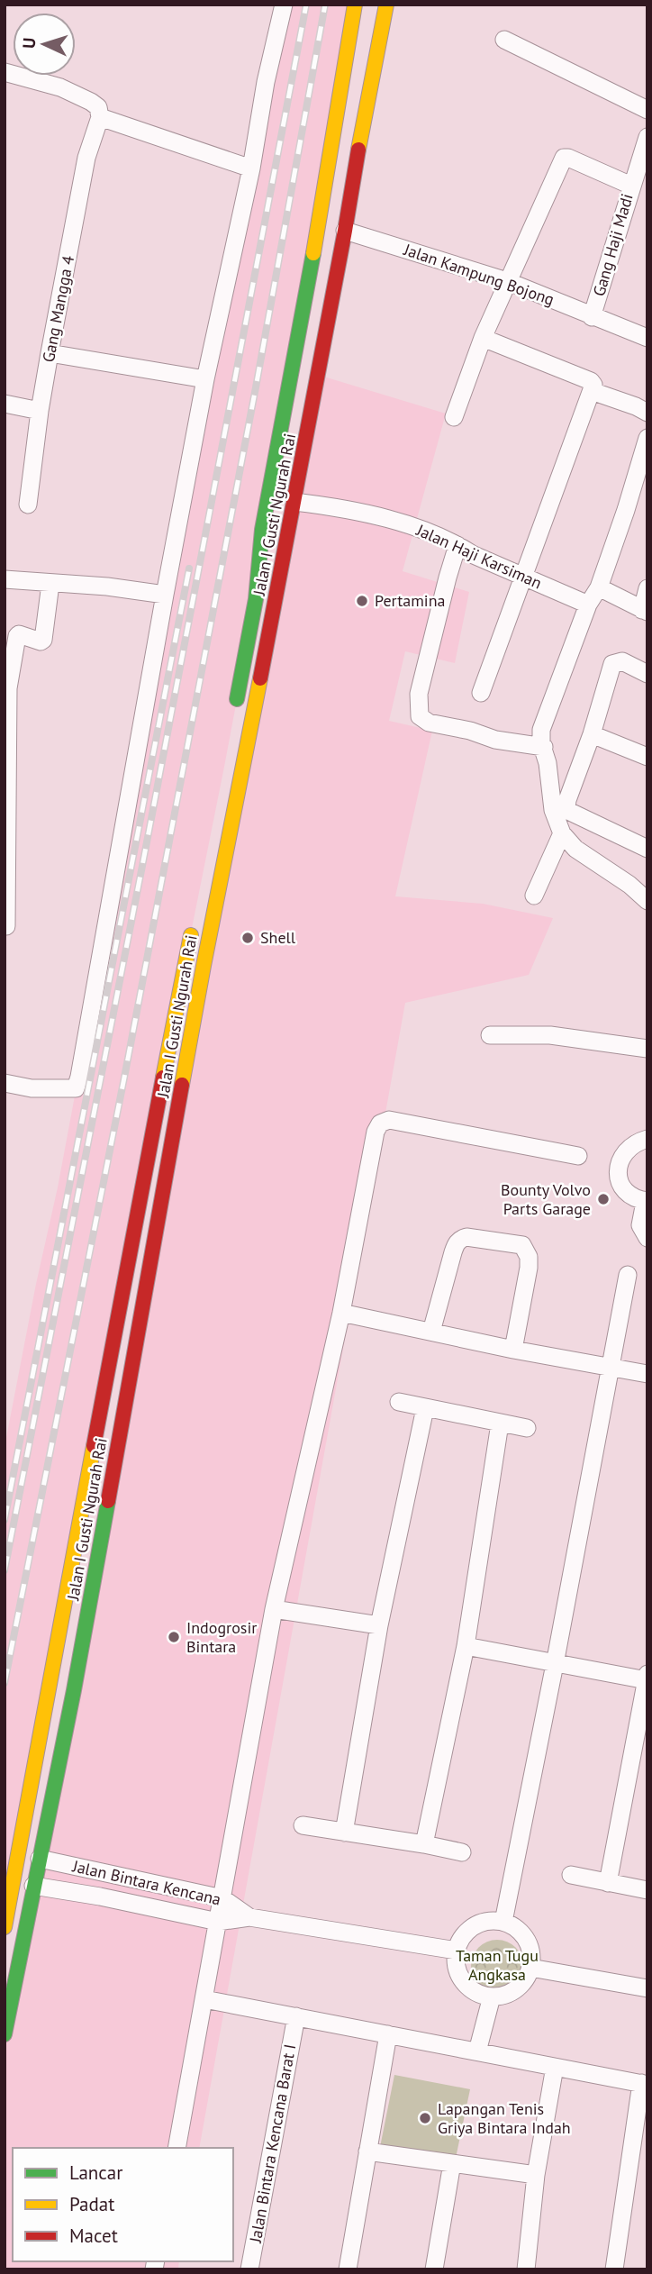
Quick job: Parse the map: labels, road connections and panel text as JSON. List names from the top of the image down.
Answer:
{
  "streets": {
    "main road": ["Jalan I Gusti Ngurah Rai"],
    "street": [
      "Gang Haji Madi",
      "Jalan Kampung Bojong",
      "Gang Mangga 4",
      "Jalan Haji Karsiman",
      "Jalan Bintara Kencana",
      "Jalan Bintara Kencana Barat I"
    ]
  },
  "crossings": [
    ["Gang Haji Madi", "Jalan Kampung Bojong"],
    ["Jalan Kampung Bojong", "Jalan I Gusti Ngurah Rai"],
    ["Jalan I Gusti Ngurah Rai", "Jalan Haji Karsiman"],
    ["Jalan I Gusti Ngurah Rai", "Jalan Bintara Kencana"]
  ],
  "parks": ["Taman Tugu Angkasa"],
  "places": [
    "Pertamina",
    "Shell",
    "Bounty Volvo Parts Garage",
    "Indogrosir Bintara",
    "Lapangan Tenis Griya Bintara Indah"
  ],
  "legend": ["Lancar", "Padat", "Macet"],
  "north": "left"
}
